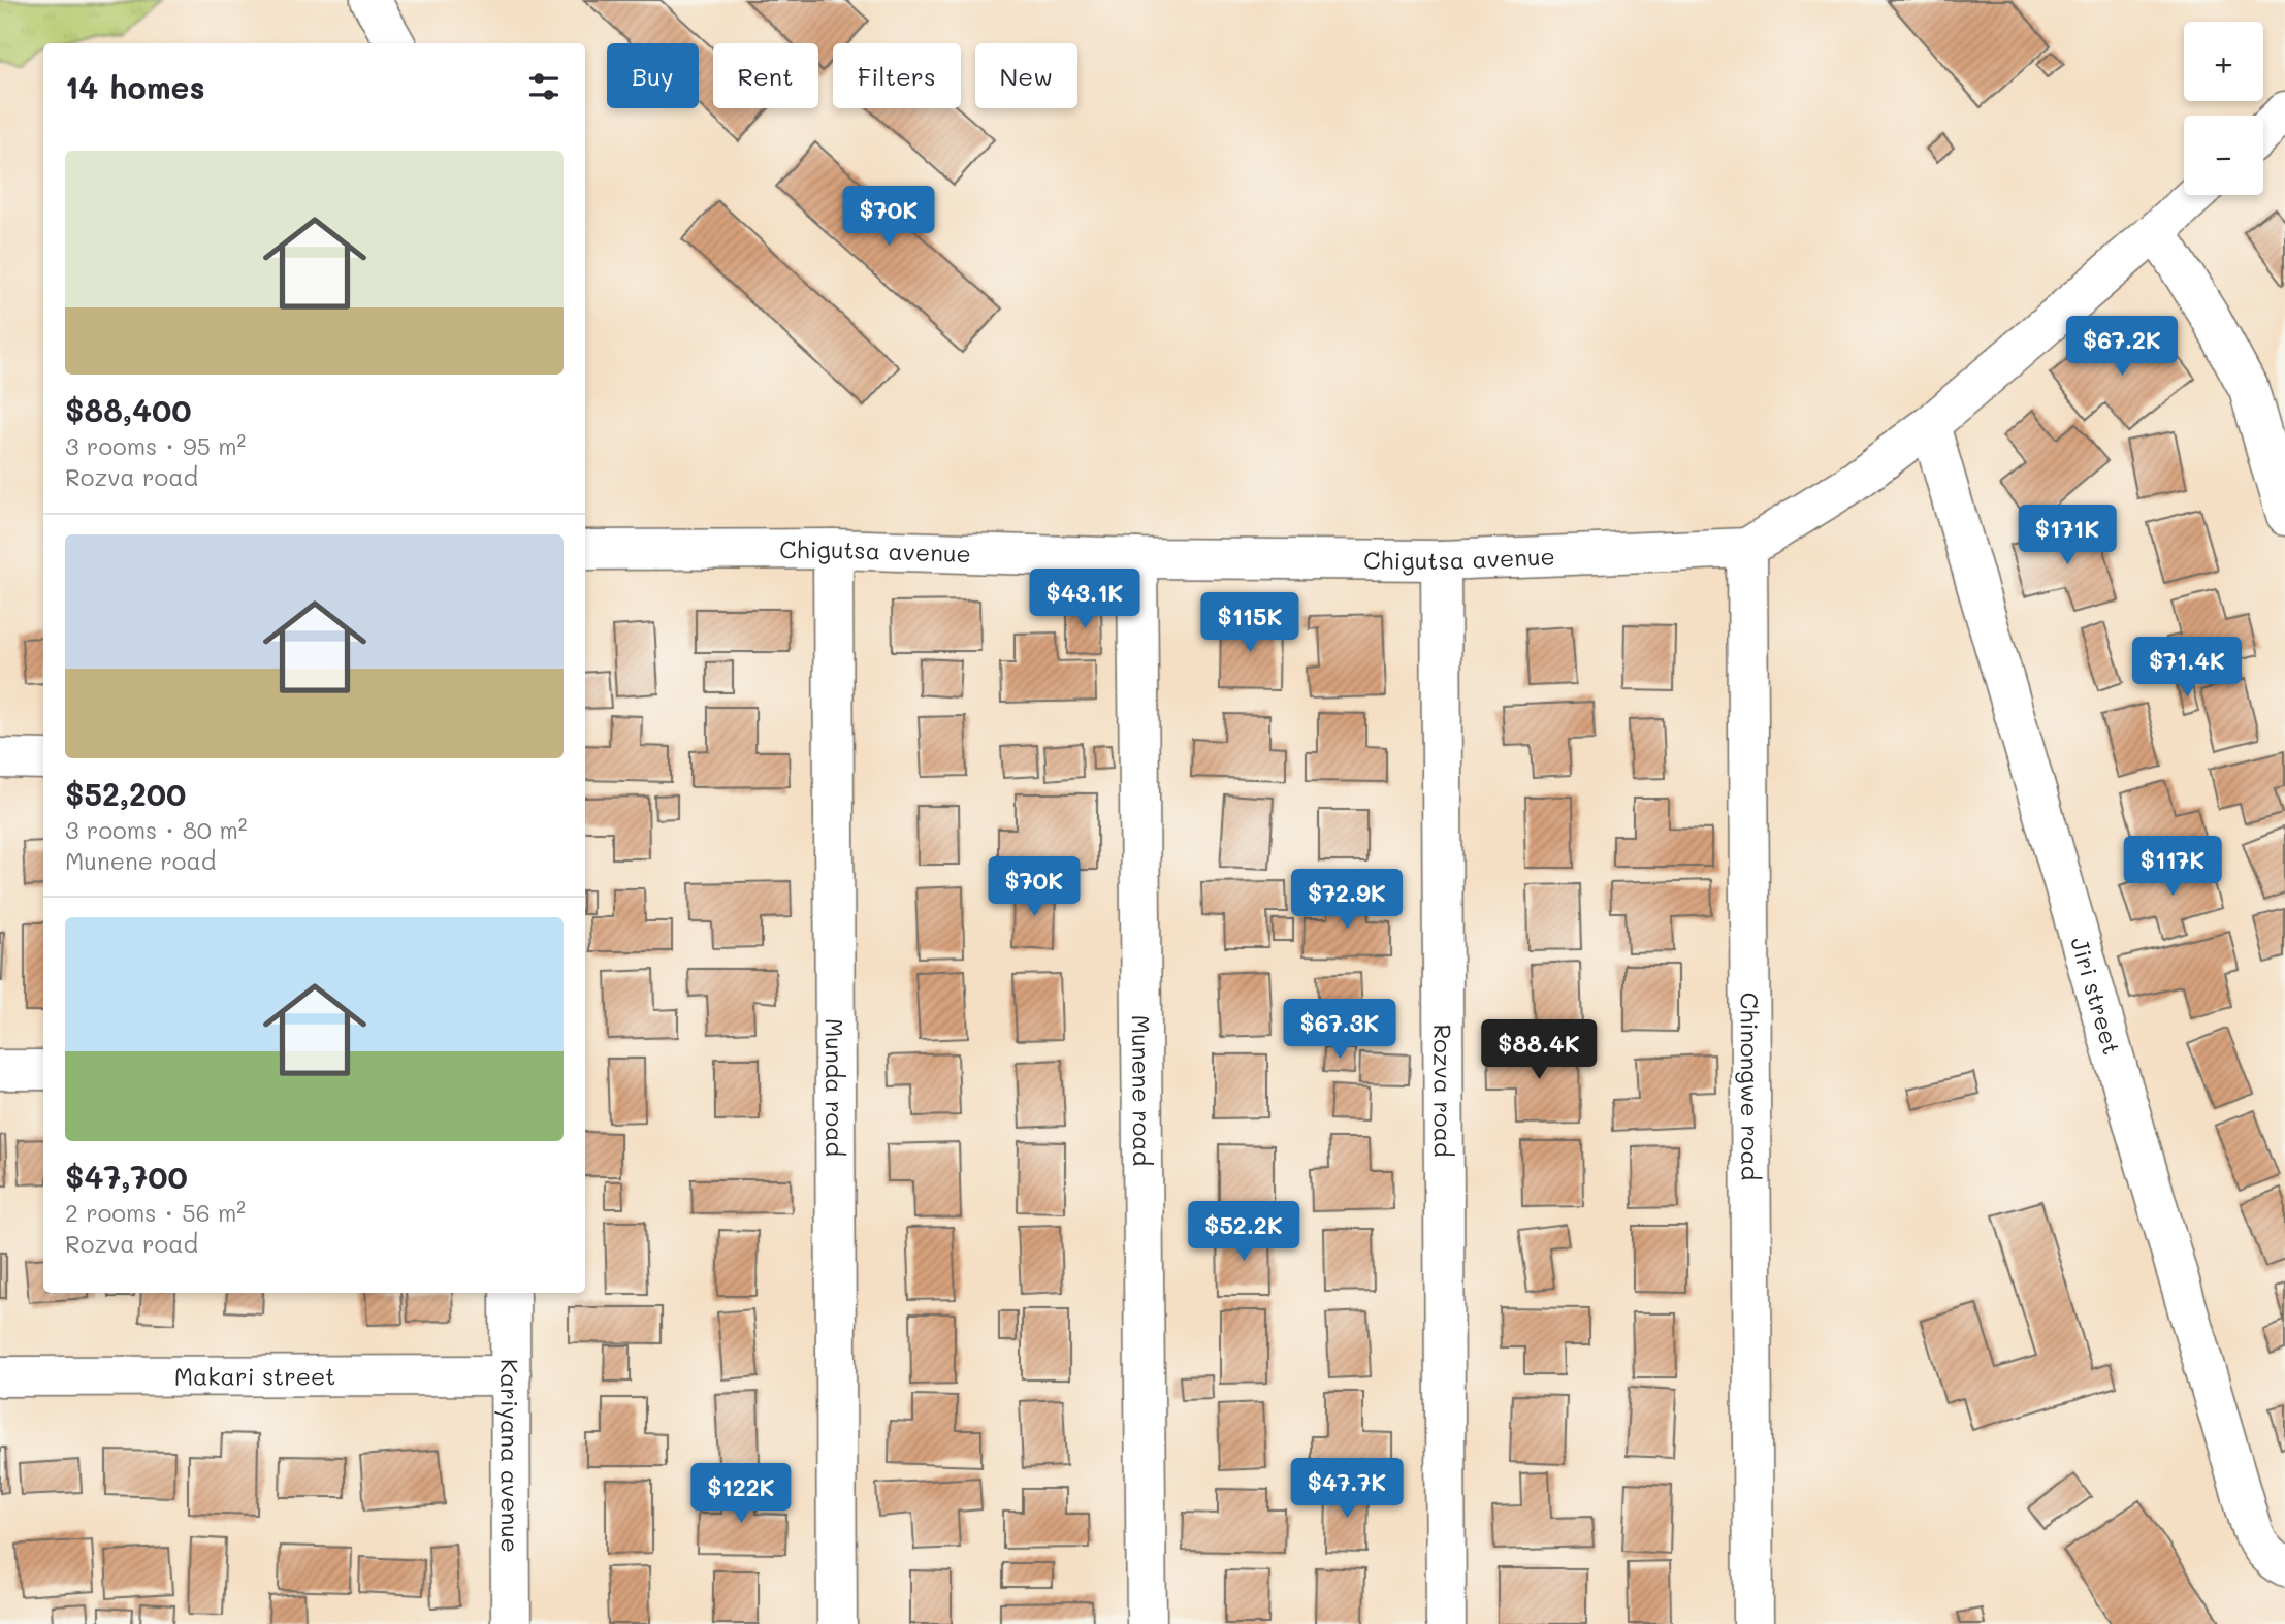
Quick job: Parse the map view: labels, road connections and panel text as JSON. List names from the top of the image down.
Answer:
{
  "streets": {
    "street": [
      "Chigutsa avenue",
      "Jiri street",
      "Munda road",
      "Chinongwe road",
      "Munene road",
      "Rozva road",
      "Makari street",
      "Kariyana avenue"
    ]
  },
  "crossings": [
    ["Chigutsa avenue", "Jiri street"],
    ["Chigutsa avenue", "Munda road"],
    ["Chigutsa avenue", "Chinongwe road"],
    ["Chigutsa avenue", "Munene road"],
    ["Chigutsa avenue", "Rozva road"],
    ["Makari street", "Kariyana avenue"]
  ],
  "page": {
    "map_buttons": ["+", "−"],
    "chip": [
      "Buy",
      "Rent",
      "Filters",
      "New"
    ],
    "heading": "14 homes",
    "list": [
      {
        "name": "$88,400",
        "note": "3 rooms · 95 m² · Rozva road"
      },
      {
        "name": "$52,200",
        "note": "3 rooms · 80 m² · Munene road"
      },
      {
        "name": "$47,700",
        "note": "2 rooms · 56 m² · Rozva road"
      }
    ],
    "price": [
      "$70K",
      "$67.2K",
      "$171K",
      "$43.1K",
      "$115K",
      "$71.4K",
      "$117K",
      "$70K",
      "$72.9K",
      "$67.3K",
      "$88.4K",
      "$52.2K",
      "$47.7K",
      "$122K"
    ]
  }
}
